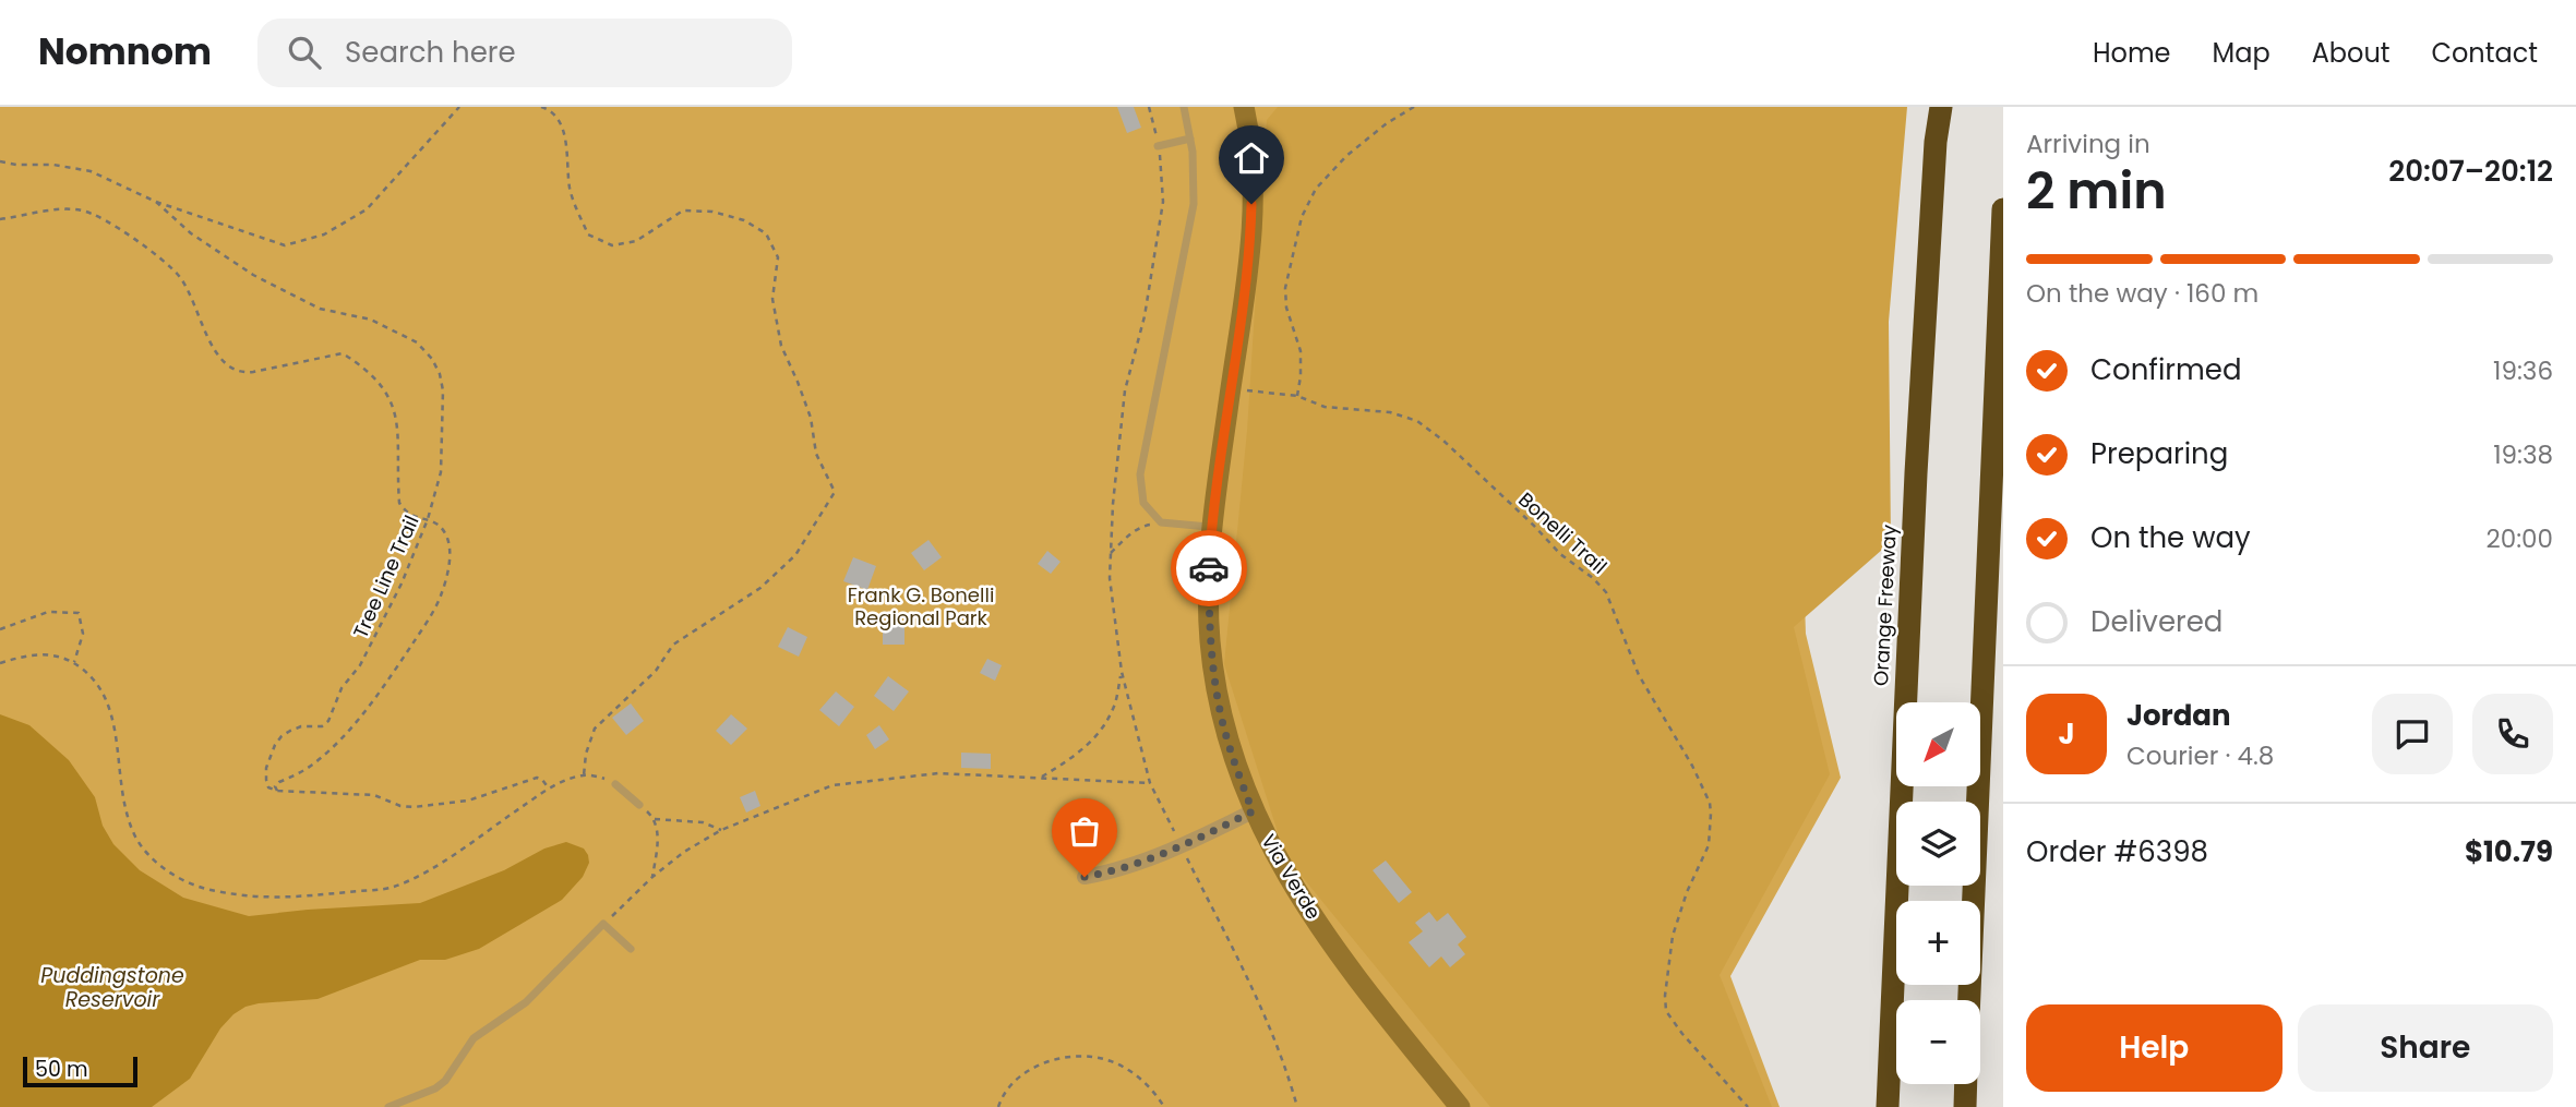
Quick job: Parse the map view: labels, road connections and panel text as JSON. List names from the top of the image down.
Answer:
{
  "streets": {
    "highway": ["Orange Freeway"],
    "main road": ["Via Verde"],
    "path": ["Bonelli Trail", "Tree Line Trail"]
  },
  "crossings": [
    ["Bonelli Trail", "Via Verde"]
  ],
  "water": ["Puddingstone Reservoir"],
  "parks": ["Frank G. Bonelli Regional Park"],
  "scale_bar": "50 m",
  "north": "bottom left",
  "page": {
    "header": "Nomnom",
    "search": "Search here",
    "nav": [
      "Home",
      "Map",
      "About",
      "Contact"
    ],
    "heading": ["2 min", "Arriving in", "20:07–20:12"],
    "panel": [
      "Jordan",
      "Courier · 4.8",
      "Order #6398",
      "$10.79"
    ],
    "bar": "On the way · 160 m",
    "list": [
      ["Confirmed", "19:36"],
      ["Preparing", "19:38"],
      ["On the way", "20:00"],
      "Delivered"
    ],
    "round": "J",
    "map_buttons": ["+", "−"],
    "buttons": ["Help", "Share"],
    "scale": "50 m"
  }
}
